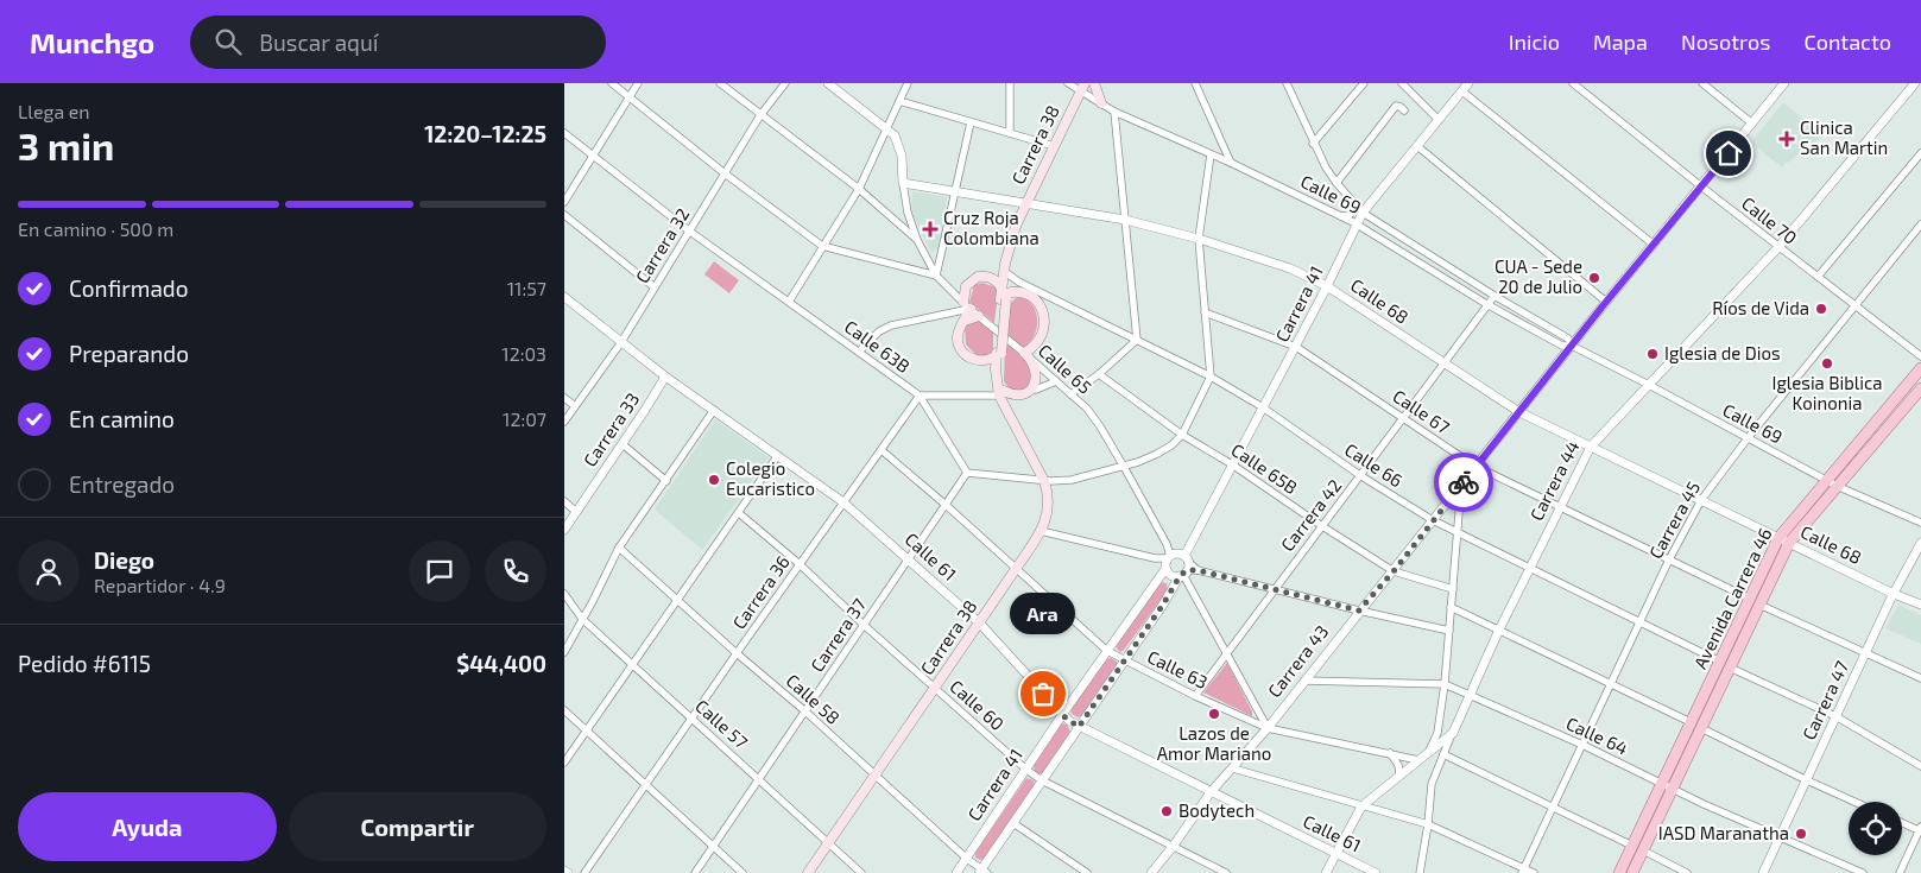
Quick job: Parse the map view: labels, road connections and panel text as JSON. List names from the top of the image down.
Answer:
{
  "streets": {
    "main road": ["Carrera 38", "Avenida Carrera 46"],
    "street": [
      "Calle 69",
      "Calle 70",
      "Carrera 32",
      "Calle 68",
      "Carrera 41",
      "Calle 63B",
      "Calle 65",
      "Calle 67",
      "Carrera 33",
      "Calle 66",
      "Calle 65B",
      "Carrera 44",
      "Carrera 42",
      "Carrera 45",
      "Calle 61",
      "Carrera 36",
      "Carrera 37",
      "Carrera 43",
      "Calle 63",
      "Calle 58",
      "Carrera 47",
      "Calle 60",
      "Calle 57",
      "Calle 64"
    ]
  },
  "crossings": [
    ["Carrera 38", "Calle 69"],
    ["Carrera 38", "Calle 68"],
    ["Carrera 38", "Calle 66"],
    ["Carrera 38", "Calle 61"],
    ["Carrera 38", "Calle 63"],
    ["Carrera 38", "Calle 58"],
    ["Carrera 38", "Calle 60"],
    ["Carrera 38", "Calle 57"],
    ["Calle 69", "Carrera 41"],
    ["Calle 69", "Carrera 44"],
    ["Calle 69", "Carrera 42"],
    ["Calle 69", "Carrera 45"],
    ["Calle 69", "Avenida Carrera 46"],
    ["Calle 69", "Carrera 43"],
    ["Calle 70", "Carrera 44"],
    ["Calle 70", "Carrera 45"],
    ["Calle 70", "Carrera 43"],
    ["Carrera 32", "Calle 63B"],
    ["Carrera 32", "Calle 65"],
    ["Carrera 32", "Calle 61"],
    ["Calle 68", "Carrera 41"],
    ["Calle 68", "Calle 65"],
    ["Calle 68", "Carrera 44"],
    ["Calle 68", "Carrera 42"],
    ["Calle 68", "Carrera 45"],
    ["Calle 68", "Avenida Carrera 46"],
    ["Calle 68", "Carrera 43"],
    ["Calle 68", "Carrera 47"],
    ["Carrera 41", "Calle 65"],
    ["Carrera 41", "Calle 67"],
    ["Carrera 41", "Calle 66"],
    ["Carrera 41", "Calle 65B"],
    ["Carrera 41", "Calle 61"],
    ["Carrera 41", "Calle 63"],
    ["Carrera 41", "Calle 58"],
    ["Carrera 41", "Calle 60"],
    ["Calle 63B", "Carrera 36"],
    ["Calle 63B", "Carrera 37"],
    ["Calle 67", "Carrera 44"],
    ["Calle 67", "Carrera 42"],
    ["Calle 67", "Carrera 45"],
    ["Calle 67", "Avenida Carrera 46"],
    ["Calle 67", "Carrera 43"],
    ["Calle 67", "Carrera 47"],
    ["Carrera 33", "Calle 61"],
    ["Calle 66", "Carrera 44"],
    ["Calle 66", "Carrera 42"],
    ["Calle 66", "Carrera 45"],
    ["Calle 66", "Avenida Carrera 46"],
    ["Calle 66", "Carrera 43"],
    ["Calle 66", "Carrera 47"],
    ["Calle 65B", "Carrera 42"],
    ["Calle 65B", "Carrera 43"],
    ["Carrera 44", "Calle 61"],
    ["Carrera 44", "Calle 63"],
    ["Carrera 44", "Calle 64"],
    ["Carrera 42", "Calle 63"],
    ["Carrera 45", "Calle 64"],
    ["Calle 61", "Carrera 36"],
    ["Calle 61", "Carrera 37"],
    ["Calle 61", "Carrera 43"],
    ["Carrera 36", "Calle 63"],
    ["Carrera 36", "Calle 58"],
    ["Carrera 36", "Calle 60"],
    ["Carrera 36", "Calle 57"],
    ["Avenida Carrera 46", "Calle 64"],
    ["Carrera 37", "Calle 63"],
    ["Carrera 37", "Calle 58"],
    ["Carrera 37", "Calle 60"],
    ["Carrera 37", "Calle 57"],
    ["Carrera 43", "Calle 63"],
    ["Carrera 43", "Calle 60"],
    ["Carrera 43", "Calle 64"],
    ["Carrera 47", "Calle 64"]
  ],
  "places": {
    "health": ["Clinica San Martin", "Cruz Roja Colombiana"],
    "other": [
      "CUA - Sede 20 de Julio",
      "Ríos de Vida",
      "Iglesia de Dios",
      "Iglesia Biblica Koinonia",
      "Colegio Eucaristico",
      "Ara",
      "Lazos de Amor Mariano",
      "Bodytech",
      "IASD Maranatha"
    ]
  },
  "page": {
    "header": "Munchgo",
    "search": "Buscar aquí",
    "nav": [
      "Inicio",
      "Mapa",
      "Nosotros",
      "Contacto"
    ],
    "heading": ["3 min", "Llega en", "12:20–12:25"],
    "panel": [
      "Diego",
      "Repartidor · 4.9",
      "Pedido #6115",
      "$44,400"
    ],
    "bar": "En camino · 500 m",
    "list": [
      ["Confirmado", "11:57"],
      ["Preparando", "12:03"],
      ["En camino", "12:07"],
      "Entregado"
    ],
    "bubble": "Ara",
    "buttons": ["Ayuda", "Compartir"]
  }
}
